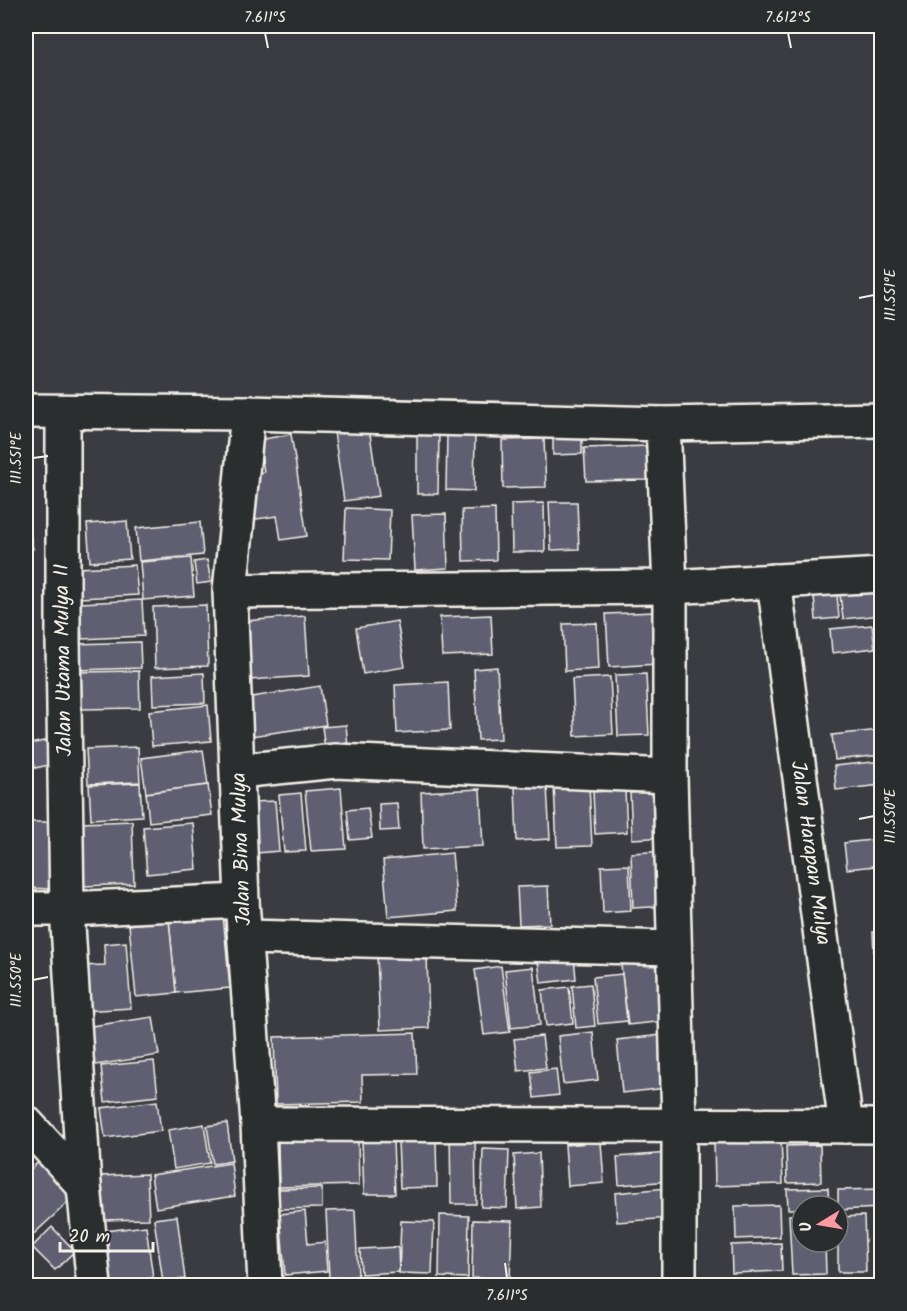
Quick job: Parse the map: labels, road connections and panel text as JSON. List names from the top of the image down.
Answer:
{
  "streets": {
    "street": ["Jalan Utama Mulya II", "Jalan Bina Mulya", "Jalan Harapan Mulya"]
  },
  "scale_bar": "20 m",
  "north": "left",
  "coordinates": [
    "7.611°S",
    "7.612°S",
    "111.551°E",
    "111.550°E"
  ]
}
